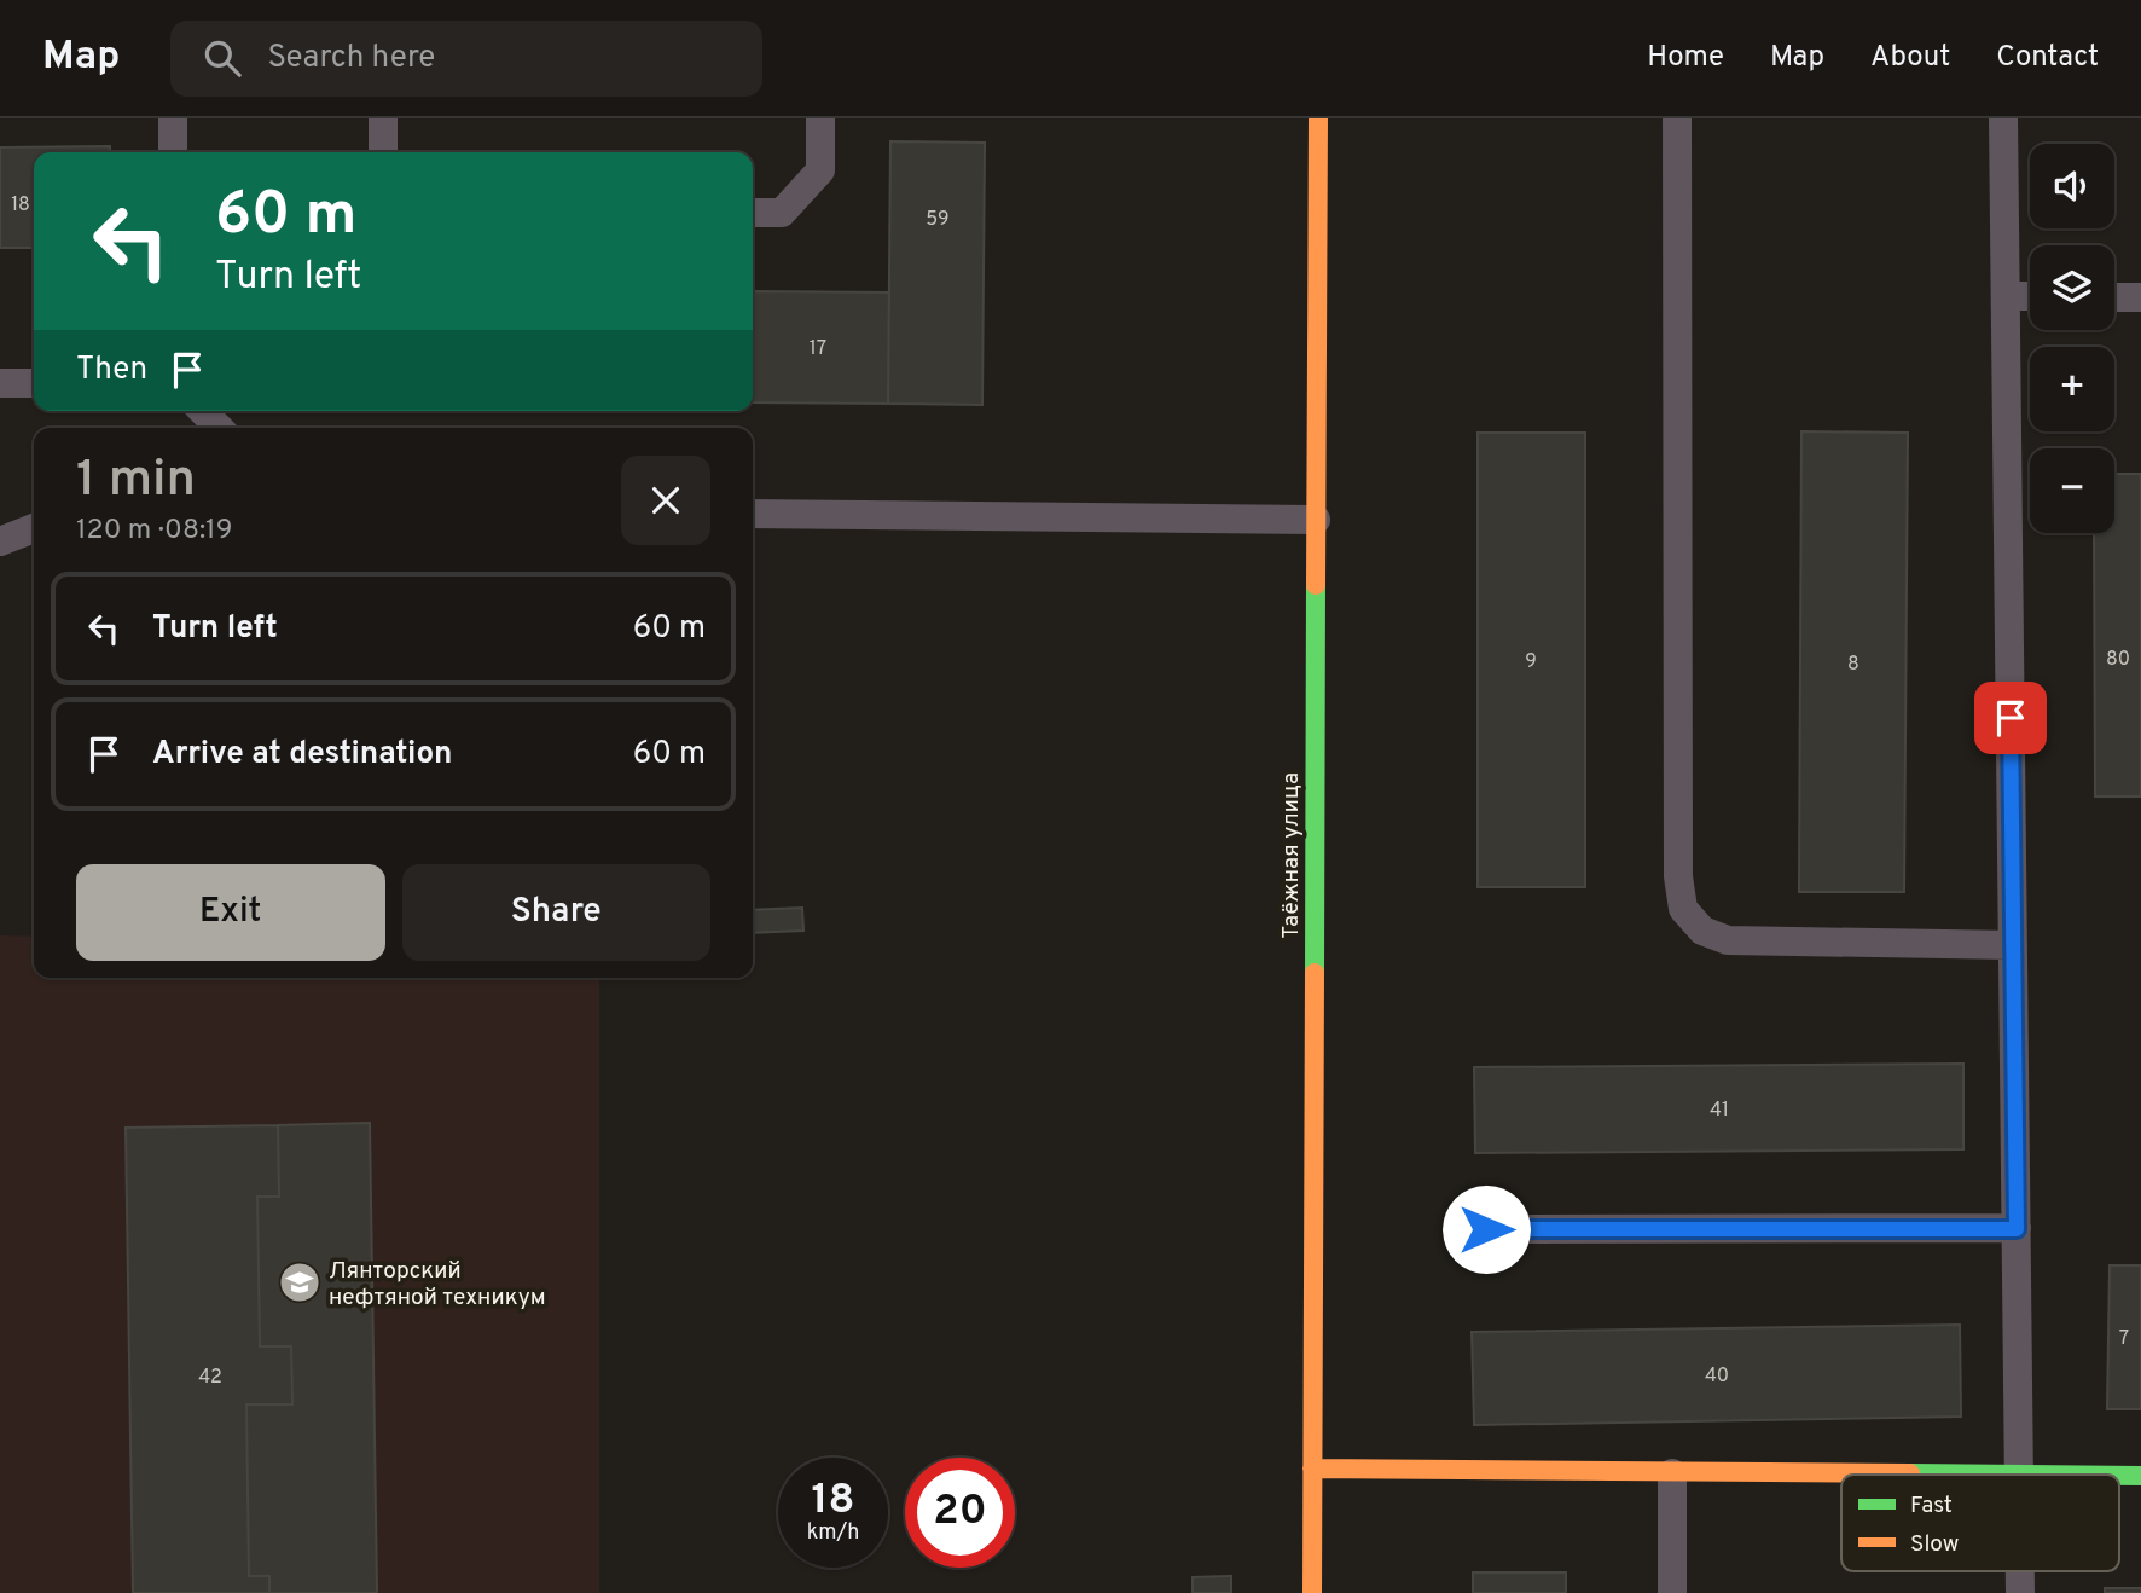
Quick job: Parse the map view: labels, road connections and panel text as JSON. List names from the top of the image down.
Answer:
{
  "streets": {
    "street": ["Таёжная улица"]
  },
  "places": {
    "school or university": ["Лянторский нефтяной техникум"]
  },
  "house_numbers": [
    "18",
    "59",
    "17",
    "80",
    "9",
    "8",
    "41",
    "7",
    "40",
    "42"
  ],
  "legend": ["Fast", "Slow"],
  "page": {
    "header": "Map",
    "search": "Search here",
    "nav": [
      "Home",
      "Map",
      "About",
      "Contact"
    ],
    "map_buttons": ["+", "−"],
    "turn": ["60 m", "Turn left"],
    "then": "Then",
    "heading": ["1 min", "120 m · 08:19"],
    "list": [
      {
        "name": "Turn left",
        "value": "60 m"
      },
      {
        "name": "Arrive at destination",
        "value": "60 m"
      }
    ],
    "buttons": ["Exit", "Share"],
    "speed": "18 km/h",
    "limit": "20"
  }
}
